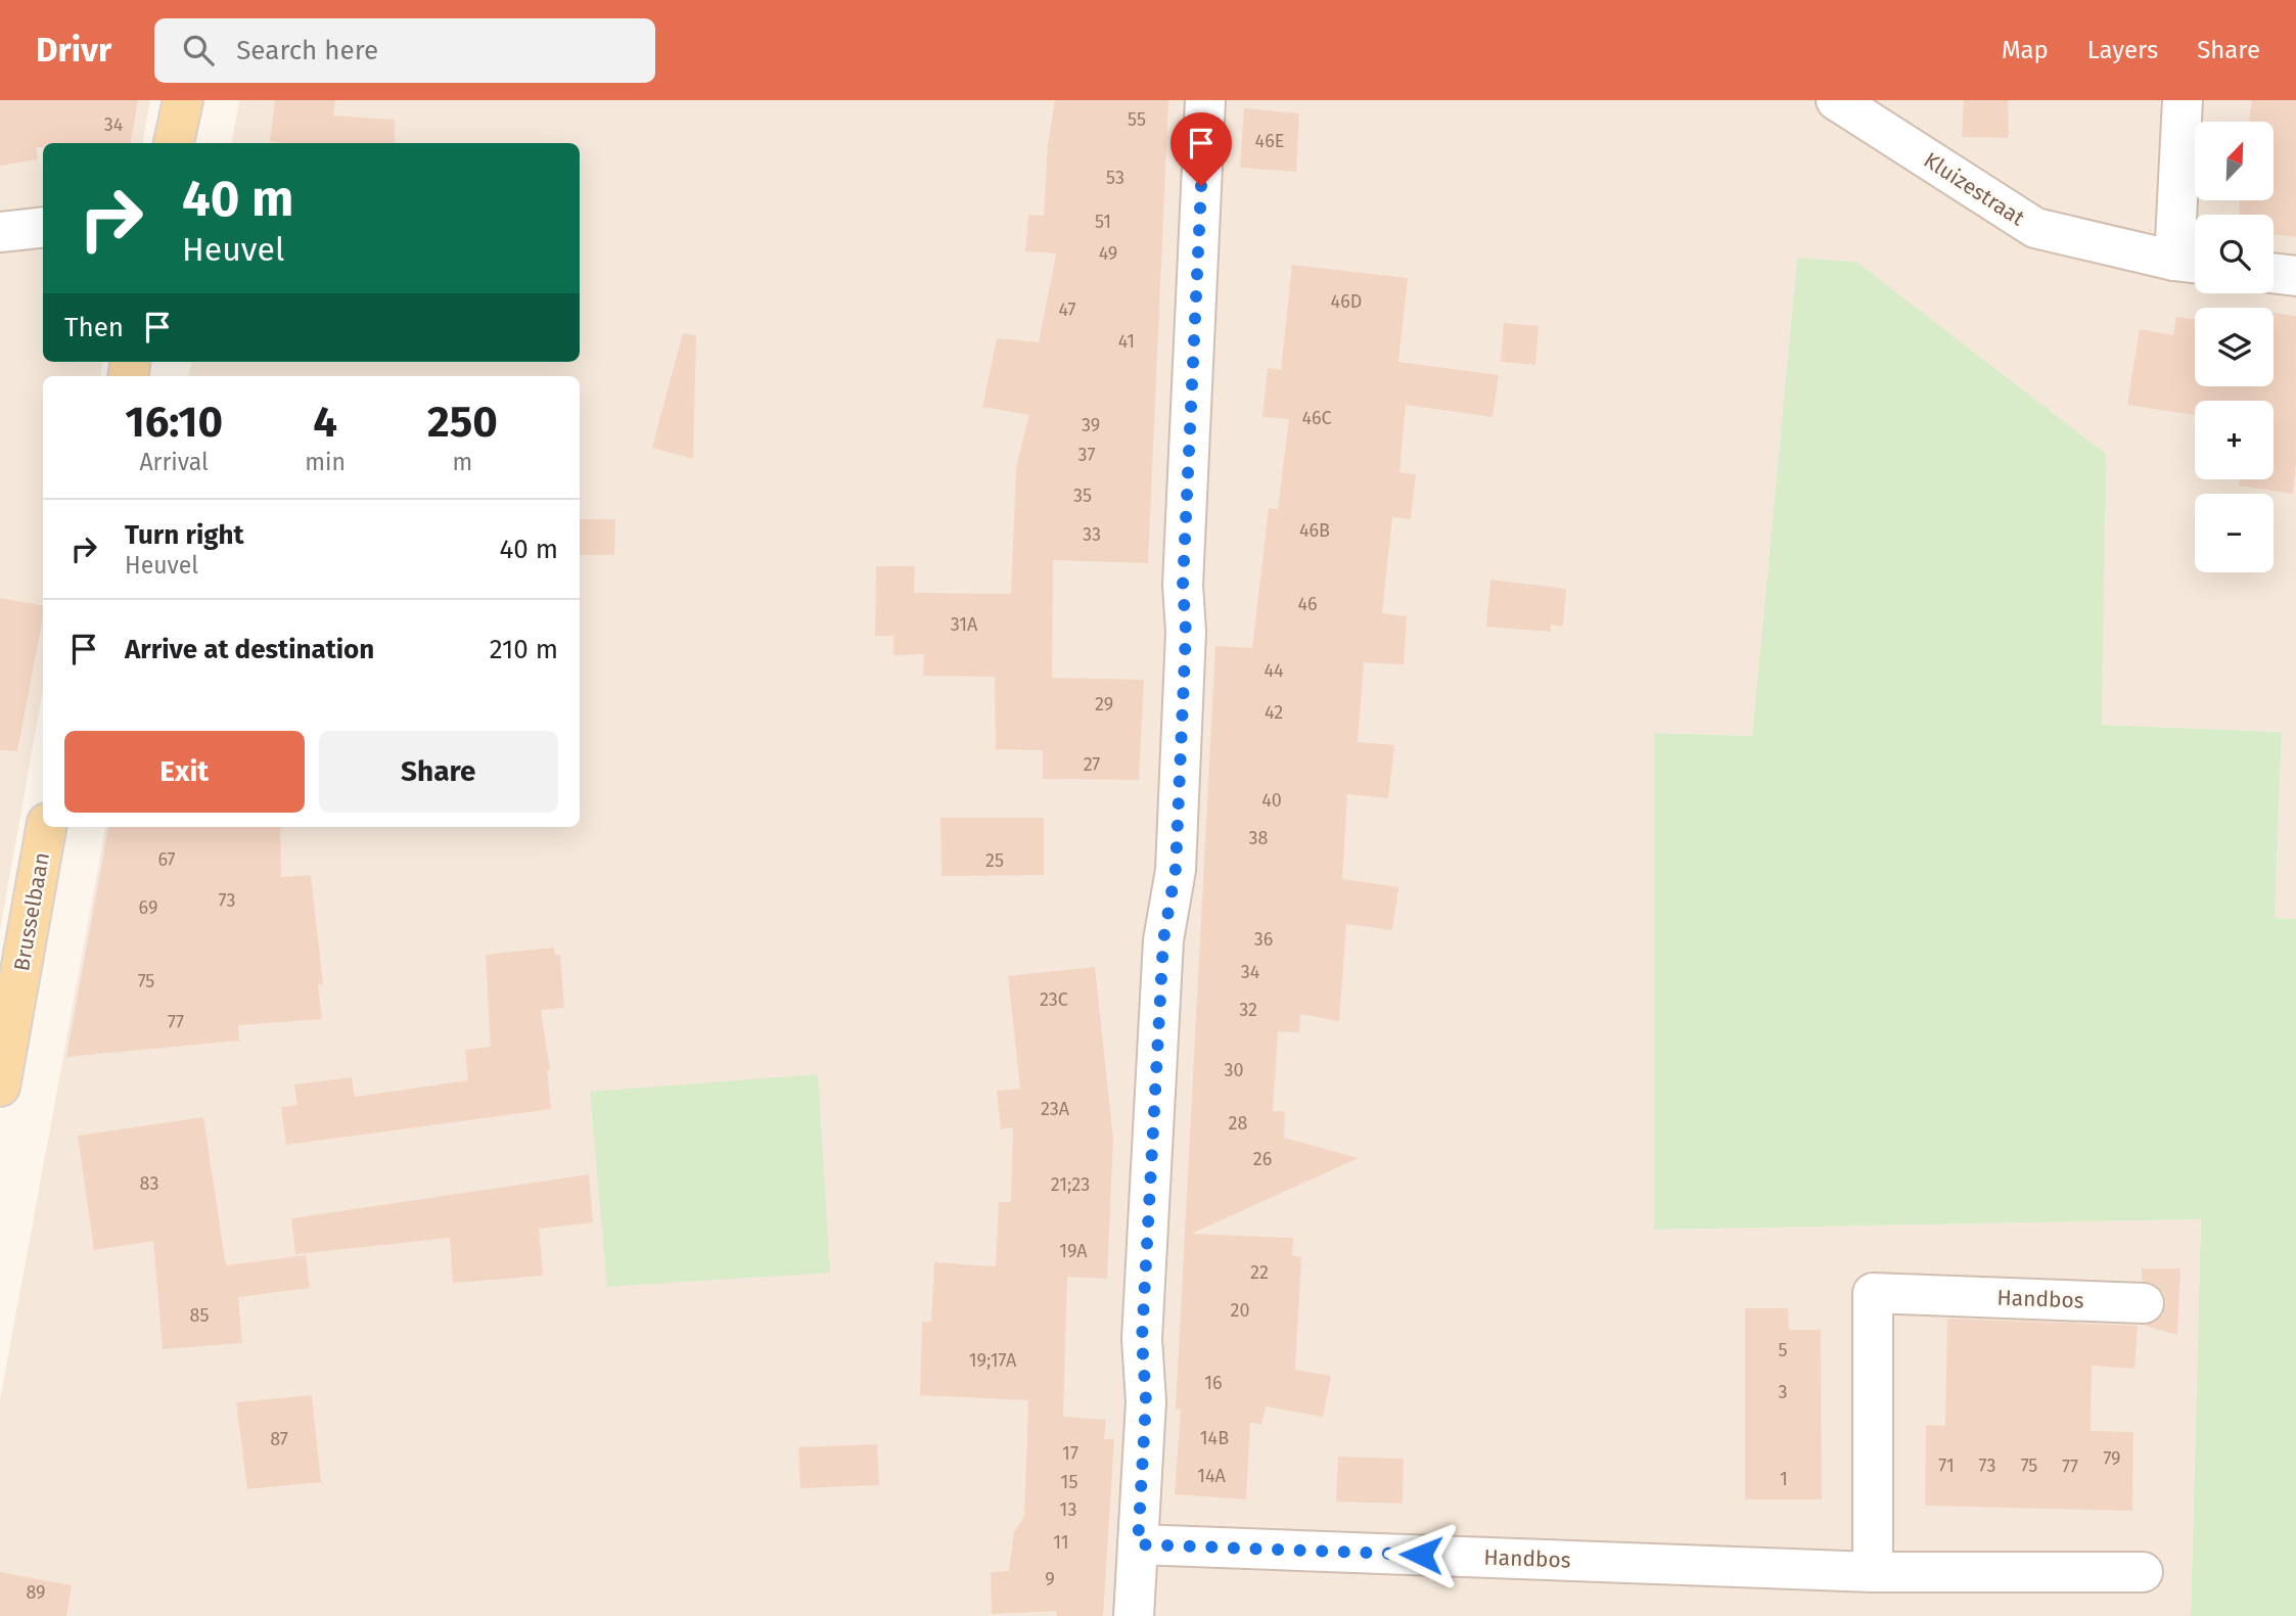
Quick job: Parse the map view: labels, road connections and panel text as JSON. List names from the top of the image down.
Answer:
{
  "streets": {
    "main road": ["Brusselbaan"],
    "street": ["Kluizestraat", "Handbos"]
  },
  "house_numbers": [
    "55",
    "34",
    "46E",
    "53",
    "51",
    "49",
    "46D",
    "47",
    "41",
    "46C",
    "39",
    "37",
    "35",
    "46B",
    "33",
    "46",
    "31A",
    "44",
    "29",
    "42",
    "27",
    "40",
    "38",
    "67",
    "25",
    "73",
    "69",
    "36",
    "34",
    "75",
    "23C",
    "32",
    "77",
    "30",
    "23A",
    "28",
    "26",
    "83",
    "21;23",
    "19A",
    "22",
    "20",
    "85",
    "5",
    "19;17A",
    "16",
    "3",
    "14B",
    "87",
    "17",
    "79",
    "71",
    "73",
    "75",
    "77",
    "14A",
    "1",
    "15",
    "13",
    "11",
    "9",
    "89"
  ],
  "north": "top right",
  "page": {
    "header": "Drivr",
    "search": "Search here",
    "nav": ["Map", "Layers", "Share"],
    "map_buttons": ["+", "−"],
    "turn": ["40 m", "Heuvel"],
    "then": "Then",
    "eta": [
      "16:10",
      "Arrival",
      "4",
      "min",
      "250",
      "m"
    ],
    "list": [
      {
        "name": "Turn right",
        "note": "Heuvel",
        "value": "40 m"
      },
      {
        "name": "Arrive at destination",
        "value": "210 m"
      }
    ],
    "buttons": ["Exit", "Share"]
  }
}
